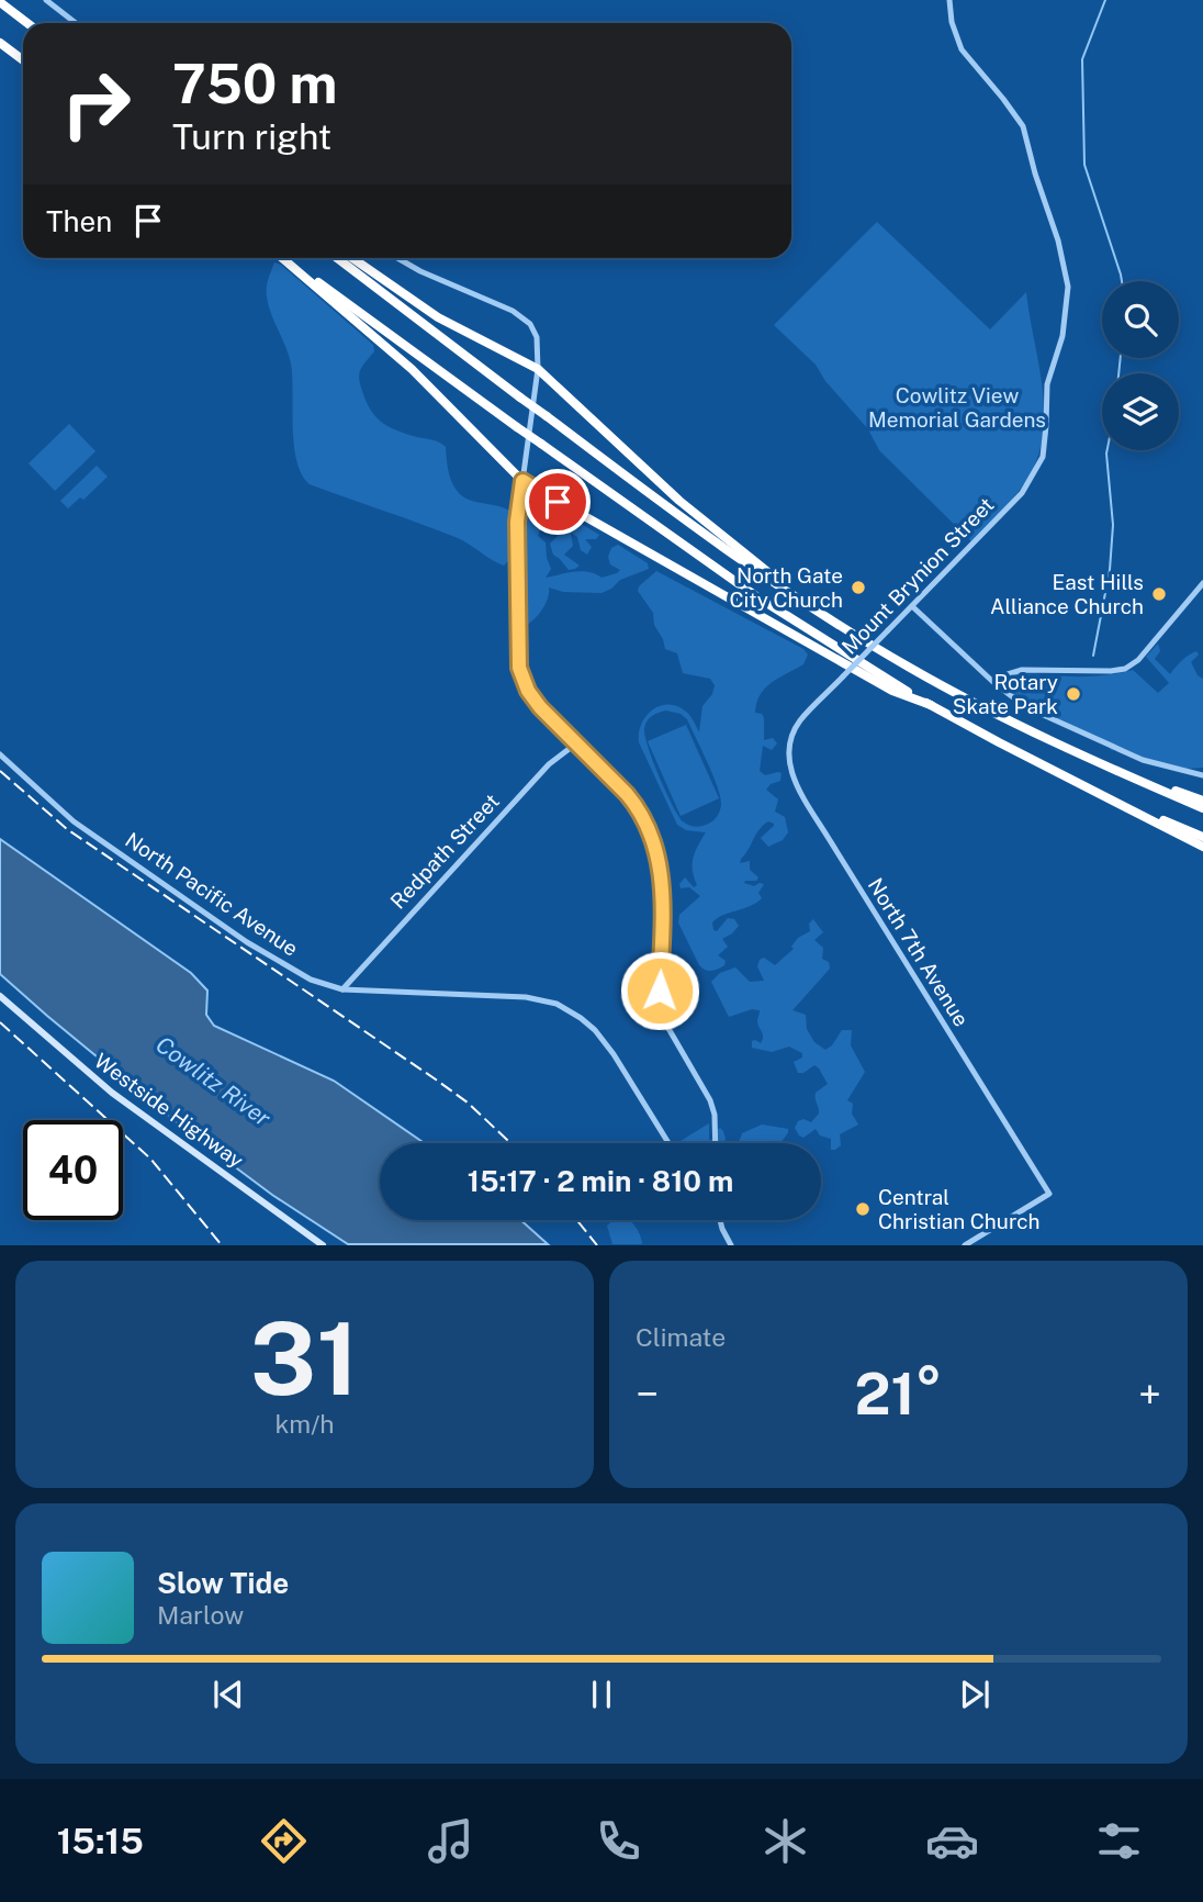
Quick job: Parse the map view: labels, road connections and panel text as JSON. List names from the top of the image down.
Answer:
{
  "streets": {
    "main road": ["Westside Highway"],
    "street": [
      "Mount Brynion Street",
      "Redpath Street",
      "North Pacific Avenue",
      "North 7th Avenue"
    ]
  },
  "crossings": [
    ["Mount Brynion Street", "North 7th Avenue"],
    ["Redpath Street", "North Pacific Avenue"]
  ],
  "water": ["Cowlitz River"],
  "parks": ["Cowlitz View Memorial Gardens"],
  "places": [
    "North Gate City Church",
    "East Hills Alliance Church",
    "Rotary Skate Park",
    "Central Christian Church"
  ],
  "page": {
    "turn": ["750 m", "Turn right"],
    "then": "Then",
    "limit": "40",
    "trip": "15:17 · 2 min · 810 m",
    "tile": [
      ["31", "km/h"],
      "Climate"
    ],
    "heat": ["−", "21°", "+"],
    "song": ["Slow Tide", "Marlow"],
    "tabs": "15:15"
  }
}
